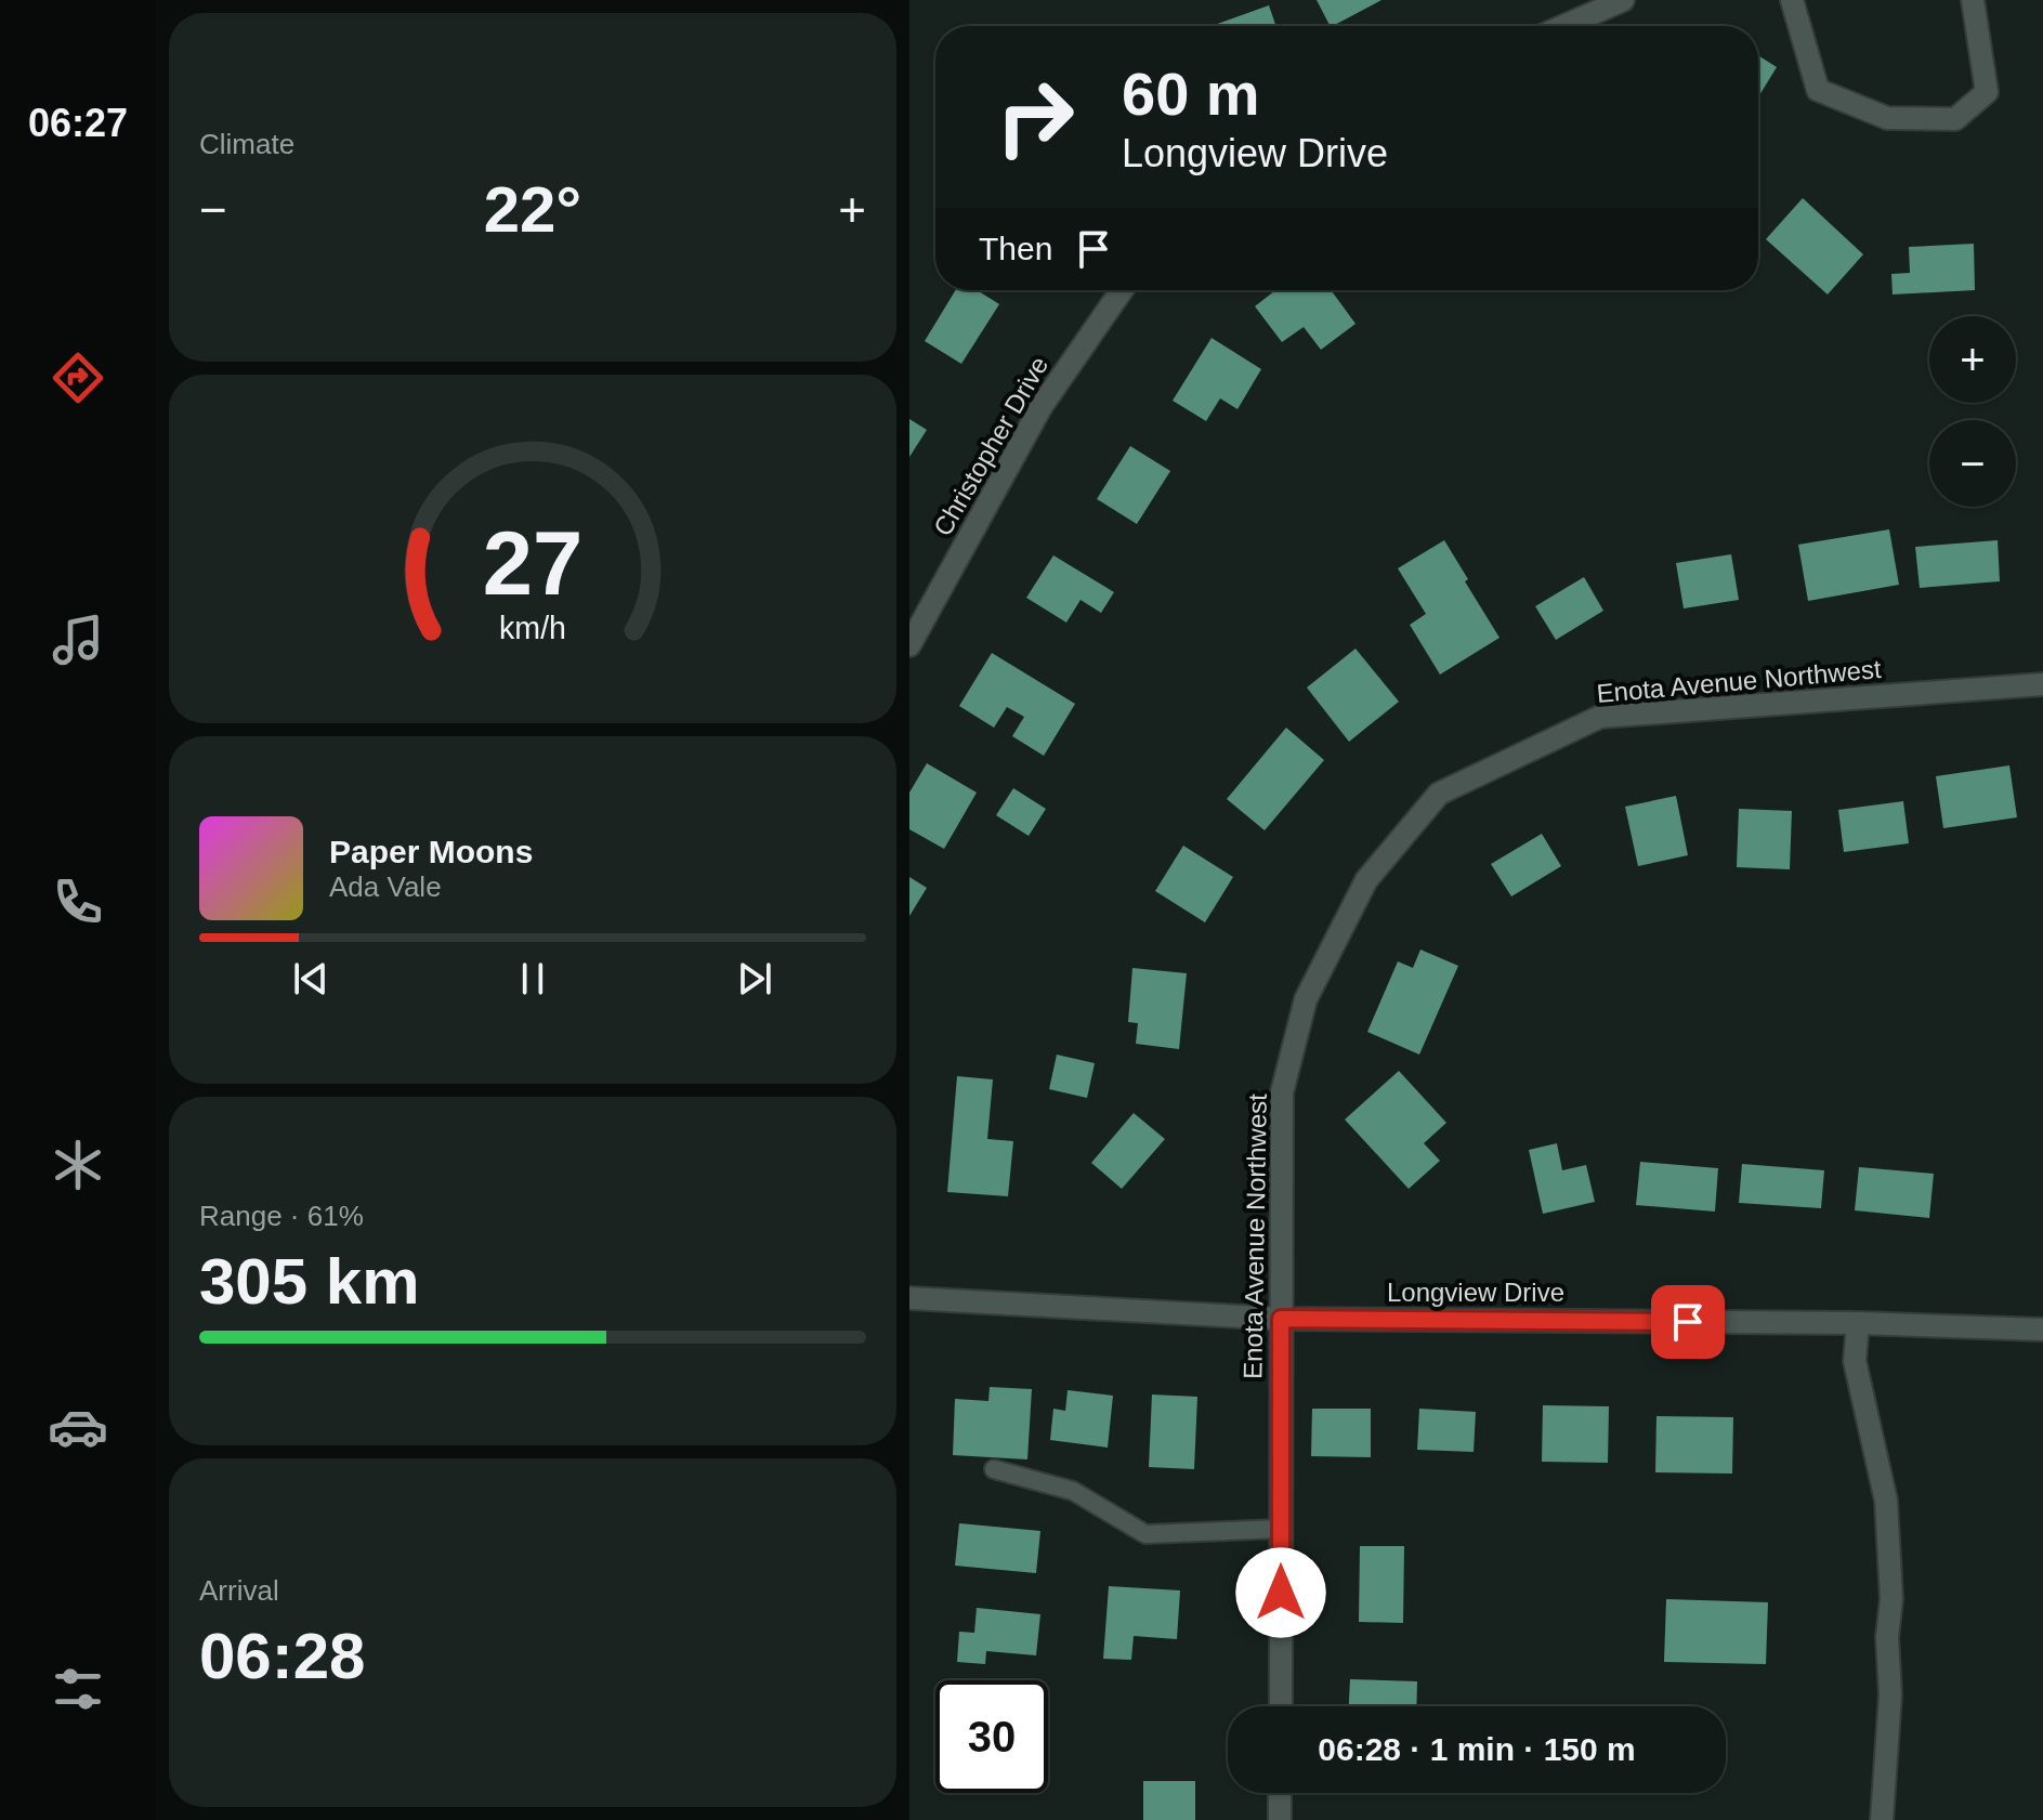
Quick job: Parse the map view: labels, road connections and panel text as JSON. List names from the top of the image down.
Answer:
{
  "streets": {
    "street": ["Christopher Drive", "Enota Avenue Northwest", "Longview Drive"]
  },
  "crossings": [
    ["Enota Avenue Northwest", "Longview Drive"]
  ],
  "page": {
    "tabs": "06:27",
    "tile": [
      "Climate",
      ["Range · 61%", "305 km"],
      ["Arrival", "06:28"]
    ],
    "turn": ["60 m", "Longview Drive"],
    "heat": ["−", "22°", "+"],
    "then": "Then",
    "map_buttons": ["+", "−"],
    "song": ["Paper Moons", "Ada Vale"],
    "limit": "30",
    "trip": "06:28 · 1 min · 150 m",
    "gauge": ["27", "km/h"]
  }
}
